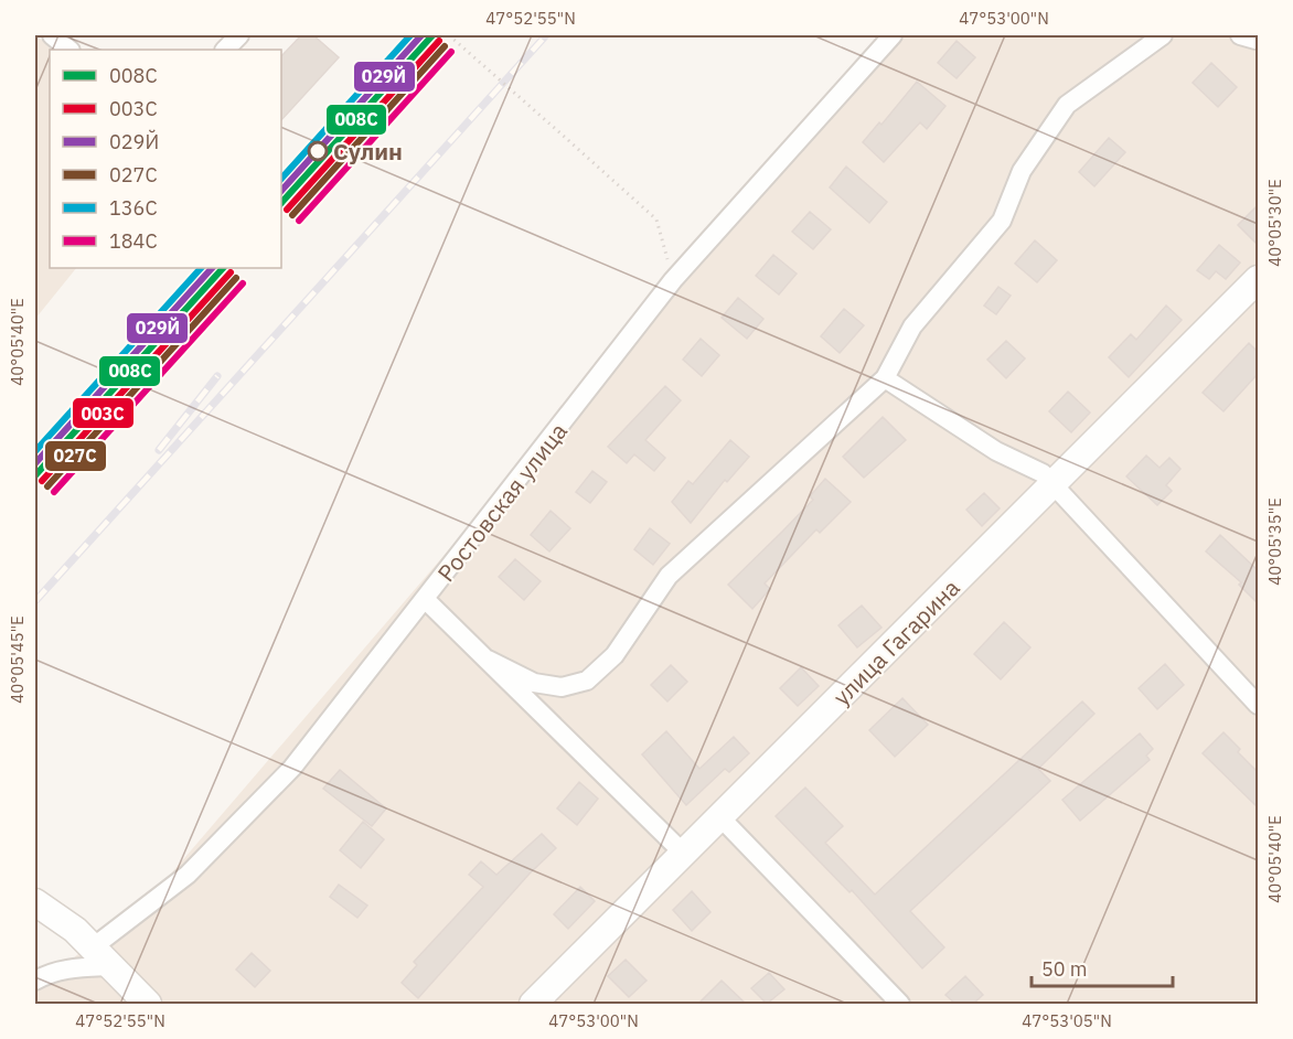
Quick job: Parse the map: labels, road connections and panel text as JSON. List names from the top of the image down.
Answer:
{
  "streets": {
    "main road": ["улица Гагарина"],
    "street": ["Ростовская улица"]
  },
  "places": ["Сулин"],
  "lines": [
    "transit line 008С",
    "transit line 029Й",
    "transit line 136С",
    "transit line 003С",
    "transit line 027С",
    "transit line 184С"
  ],
  "legend": [
    "008С",
    "003С",
    "029Й",
    "027С",
    "136С",
    "184С"
  ],
  "scale_bar": "50 m",
  "coordinates": [
    "47°52'55\"N",
    "47°53'00\"N",
    "40°05'30\"E",
    "40°05'40\"E",
    "40°05'35\"E",
    "40°05'45\"E",
    "47°53'05\"N"
  ]
}
